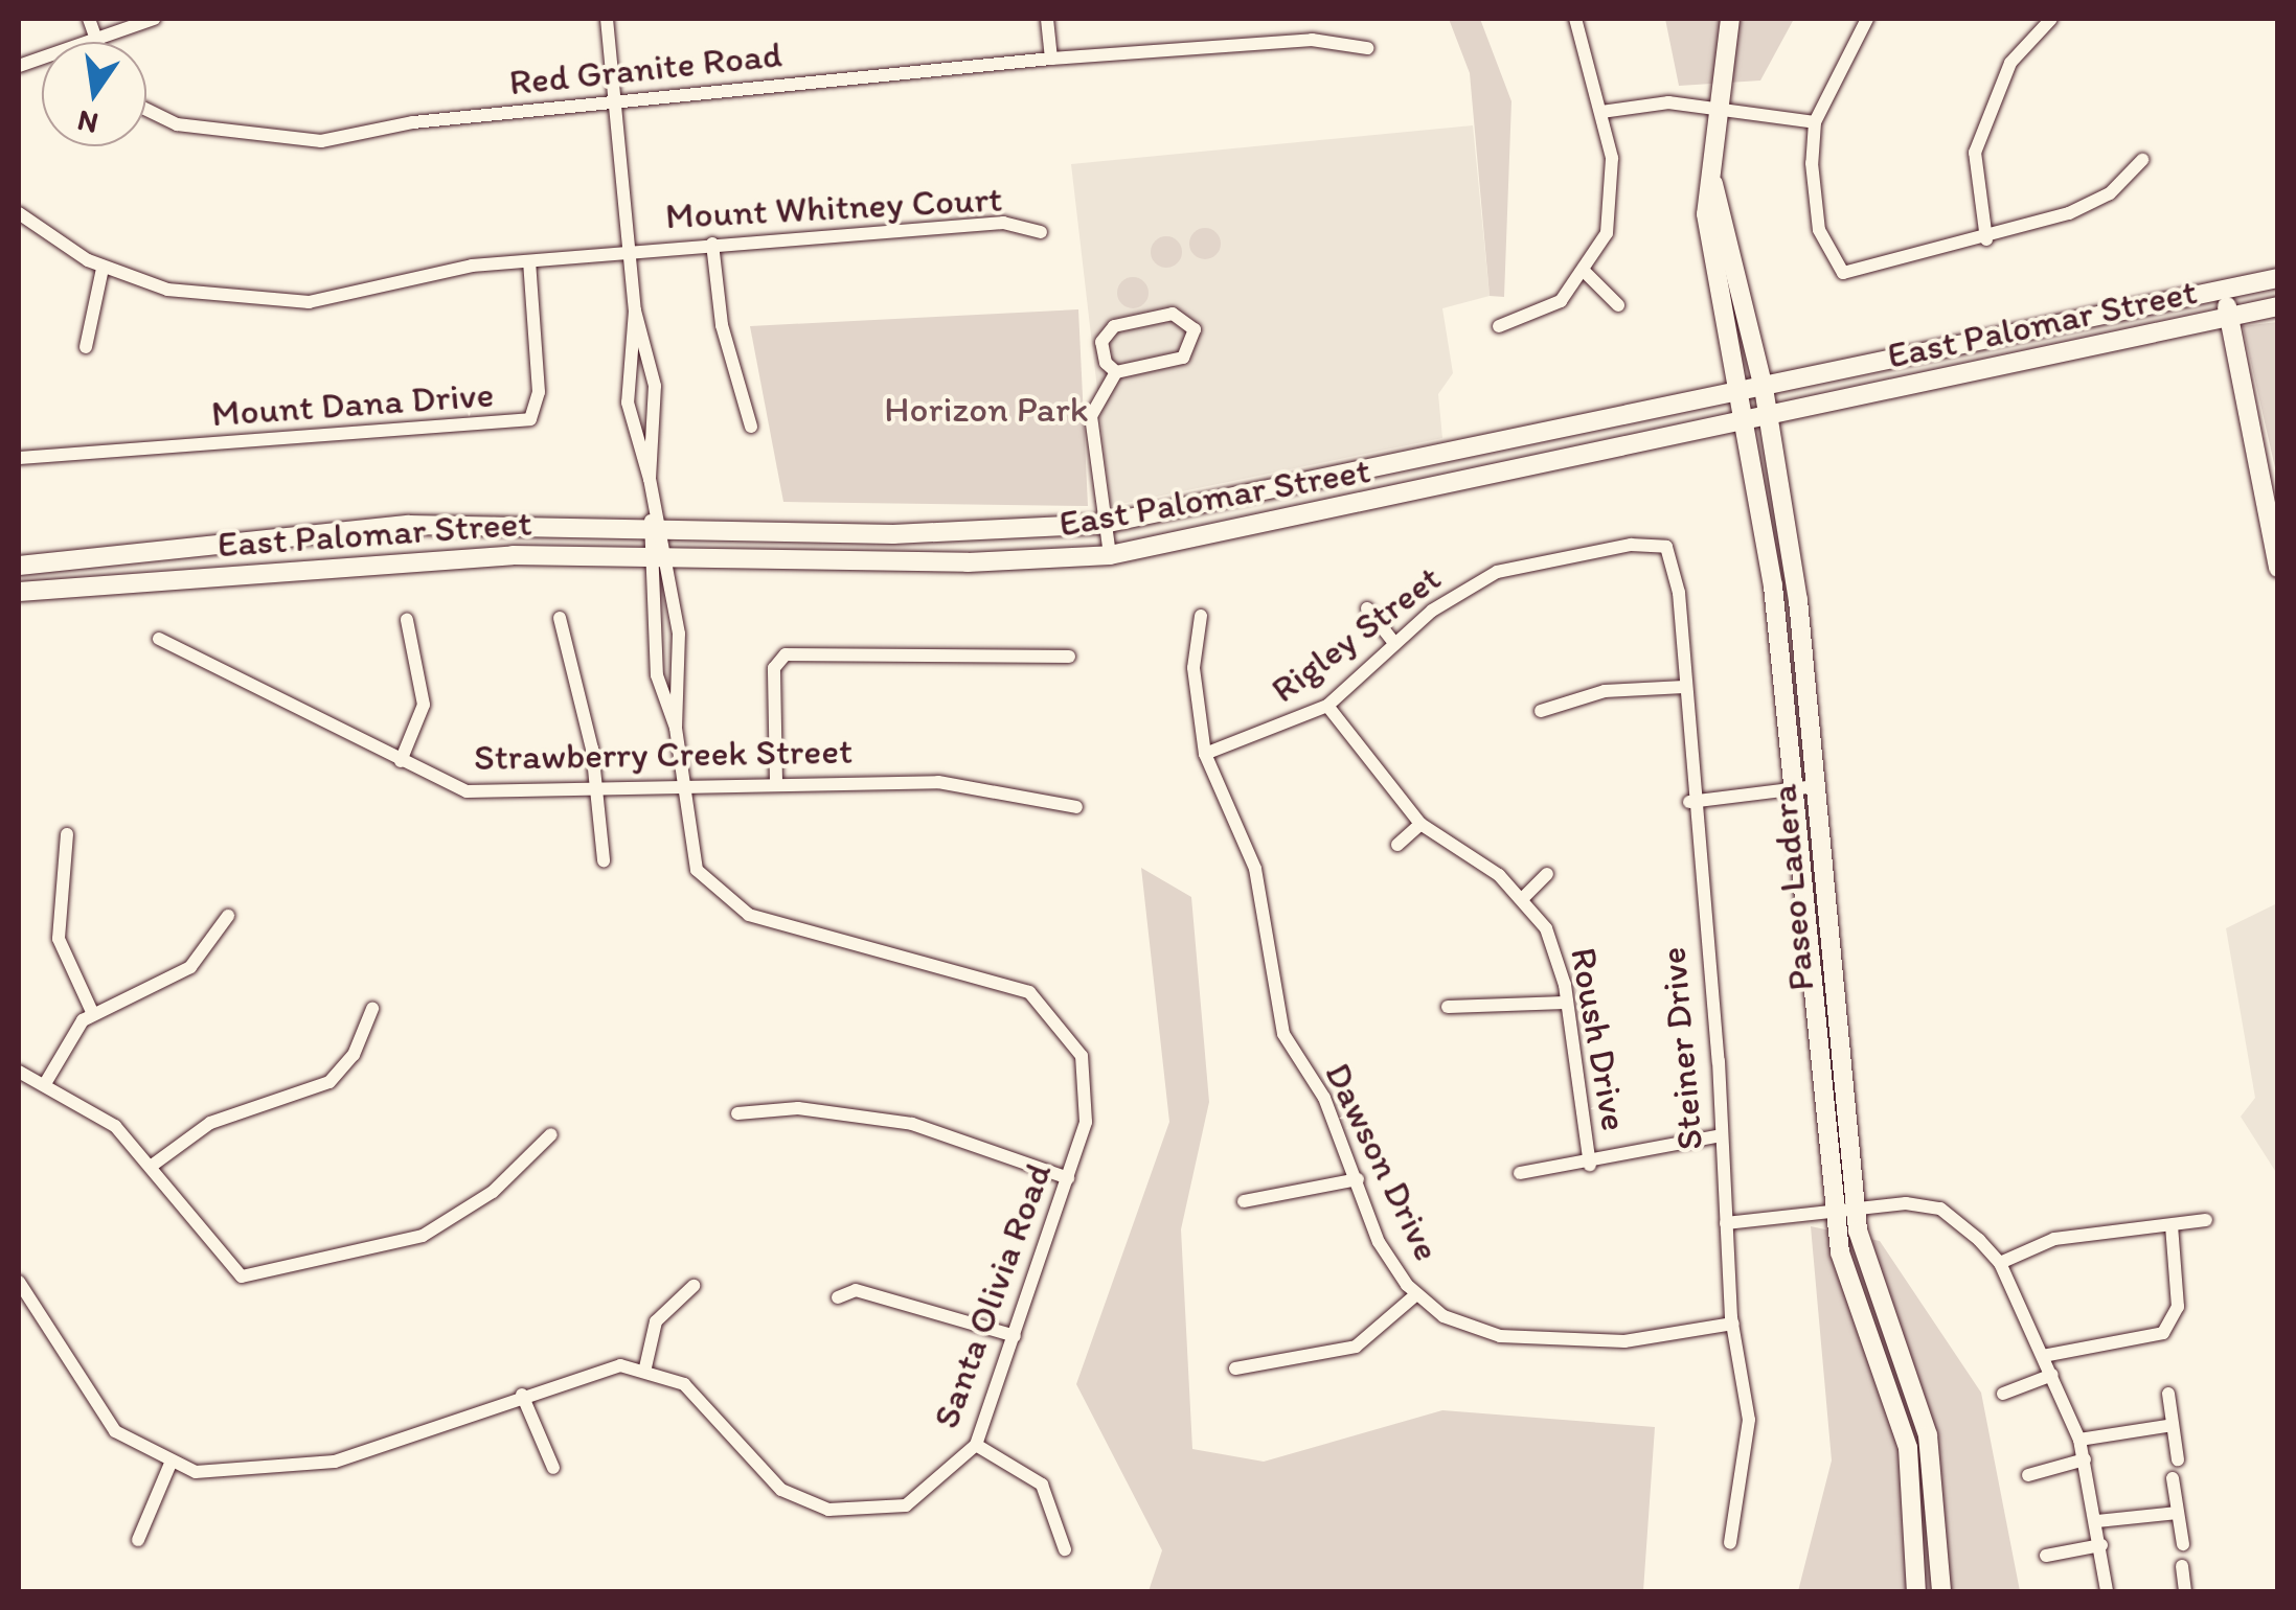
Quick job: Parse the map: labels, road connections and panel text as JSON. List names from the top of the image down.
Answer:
{
  "streets": {
    "main road": ["East Palomar Street", "Paseo Ladera"],
    "street": [
      "Red Granite Road",
      "Mount Whitney Court",
      "Mount Dana Drive",
      "Rigley Street",
      "Strawberry Creek Street",
      "Roush Drive",
      "Steiner Drive",
      "Dawson Drive",
      "Santa Olivia Road"
    ]
  },
  "crossings": [
    ["Red Granite Road", "Santa Olivia Road"],
    ["Mount Whitney Court", "Mount Dana Drive"],
    ["Mount Whitney Court", "Santa Olivia Road"],
    ["East Palomar Street", "Paseo Ladera"],
    ["East Palomar Street", "Santa Olivia Road"],
    ["Rigley Street", "Roush Drive"],
    ["Rigley Street", "Steiner Drive"],
    ["Rigley Street", "Dawson Drive"],
    ["Strawberry Creek Street", "Santa Olivia Road"],
    ["Steiner Drive", "Dawson Drive"]
  ],
  "parks": ["Horizon Park"],
  "north": "bottom"
}
